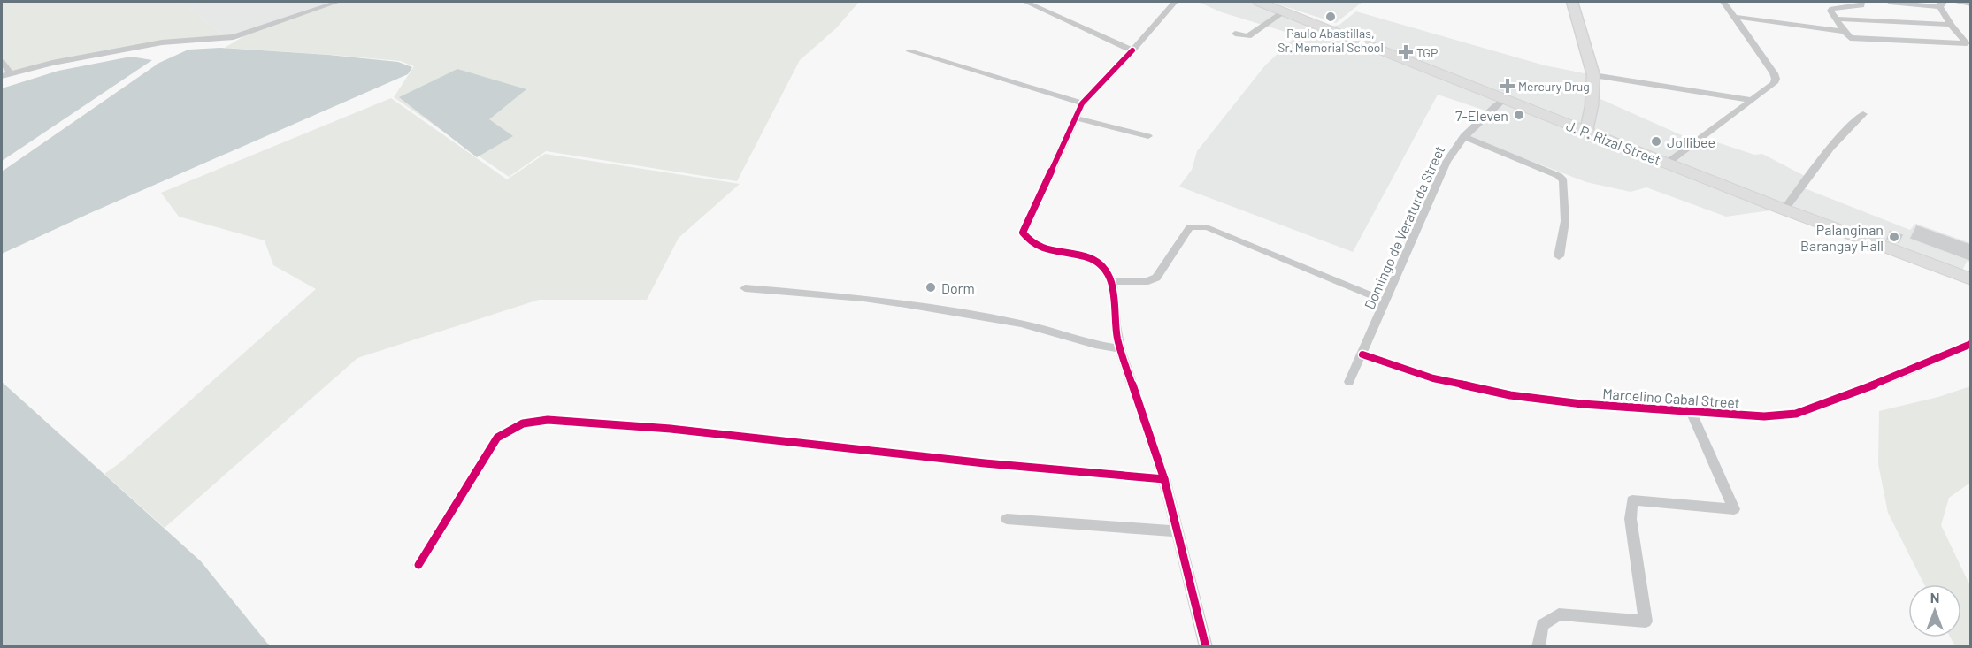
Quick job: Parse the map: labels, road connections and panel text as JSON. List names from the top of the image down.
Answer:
{
  "streets": {
    "main road": ["J. P. Rizal Street"],
    "street": ["Domingo de Veraturda Street", "Marcelino Cabal Street"]
  },
  "crossings": [
    ["J. P. Rizal Street", "Domingo de Veraturda Street"],
    ["Domingo de Veraturda Street", "Marcelino Cabal Street"]
  ],
  "places": {
    "other": [
      "Paulo Abastillas, Sr. Memorial School",
      "7-Eleven",
      "Jollibee",
      "Palanginan Barangay Hall",
      "Dorm"
    ],
    "health": ["TGP", "Mercury Drug"]
  },
  "north": "top"
}
